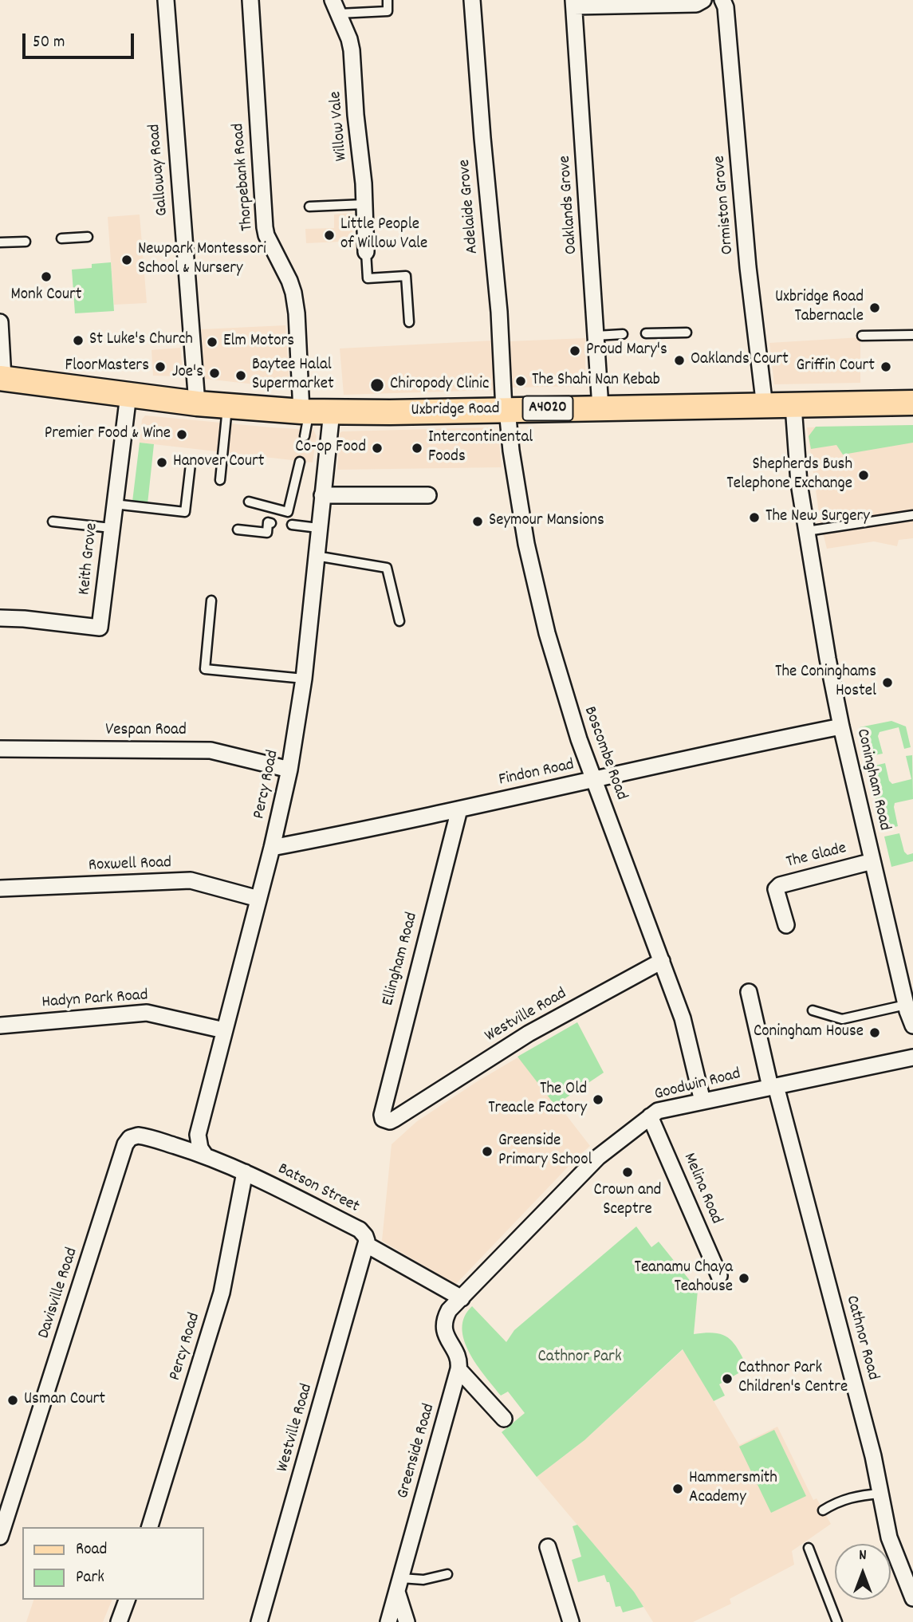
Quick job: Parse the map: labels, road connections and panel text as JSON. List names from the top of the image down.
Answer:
{
  "streets": {
    "main road": ["A4020", "Uxbridge Road"],
    "street": [
      "Willow Vale",
      "Galloway Road",
      "Thorpebank Road",
      "Oaklands Grove",
      "Ormiston Grove",
      "Adelaide Grove",
      "Keith Grove",
      "Vespan Road",
      "Boscombe Road",
      "Findon Road",
      "Coningham Road",
      "Percy Road",
      "The Glade",
      "Roxwell Road",
      "Ellingham Road",
      "Hadyn Park Road",
      "Westville Road",
      "Goodwin Road",
      "Batson Street",
      "Melina Road",
      "Davisville Road",
      "Cathnor Road",
      "Greenside Road"
    ]
  },
  "crossings": [
    ["Galloway Road", "Uxbridge Road"],
    ["Thorpebank Road", "Uxbridge Road"],
    ["Thorpebank Road", "Percy Road"],
    ["Oaklands Grove", "Uxbridge Road"],
    ["Ormiston Grove", "Uxbridge Road"],
    ["Adelaide Grove", "Uxbridge Road"],
    ["Adelaide Grove", "Boscombe Road"],
    ["Uxbridge Road", "Keith Grove"],
    ["Uxbridge Road", "Boscombe Road"],
    ["Uxbridge Road", "Coningham Road"],
    ["Uxbridge Road", "Percy Road"],
    ["Vespan Road", "Percy Road"],
    ["Boscombe Road", "Findon Road"],
    ["Boscombe Road", "Westville Road"],
    ["Boscombe Road", "Goodwin Road"],
    ["Findon Road", "Coningham Road"],
    ["Findon Road", "Percy Road"],
    ["Findon Road", "Ellingham Road"],
    ["Coningham Road", "The Glade"],
    ["Percy Road", "Roxwell Road"],
    ["Percy Road", "Hadyn Park Road"],
    ["Percy Road", "Batson Street"],
    ["Percy Road", "Davisville Road"],
    ["Ellingham Road", "Westville Road"],
    ["Westville Road", "Batson Street"],
    ["Goodwin Road", "Batson Street"],
    ["Goodwin Road", "Melina Road"],
    ["Goodwin Road", "Cathnor Road"],
    ["Batson Street", "Davisville Road"]
  ],
  "parks": ["Cathnor Park"],
  "places": [
    "Little People of Willow Vale",
    "Newpark Montessori School & Nursery",
    "Monk Court",
    "Uxbridge Road Tabernacle",
    "St Luke's Church",
    "Elm Motors",
    "Proud Mary's",
    "Oaklands Court",
    "FloorMasters",
    "Griffin Court",
    "Joe's",
    "Baytee Halal Supermarket",
    "The Shahi Nan Kebab",
    "Chiropody Clinic",
    "Premier Food & Wine",
    "Co-op Food",
    "Intercontinental Foods",
    "Hanover Court",
    "Shepherds Bush Telephone Exchange",
    "The New Surgery",
    "Seymour Mansions",
    "The Coninghams Hostel",
    "Coningham House",
    "The Old Treacle Factory",
    "Greenside Primary School",
    "Crown and Sceptre",
    "Teanamu Chaya Teahouse",
    "Cathnor Park Children's Centre",
    "Usman Court",
    "Hammersmith Academy"
  ],
  "legend": ["Road", "Park"],
  "scale_bar": "50 m",
  "north": "top"
}
